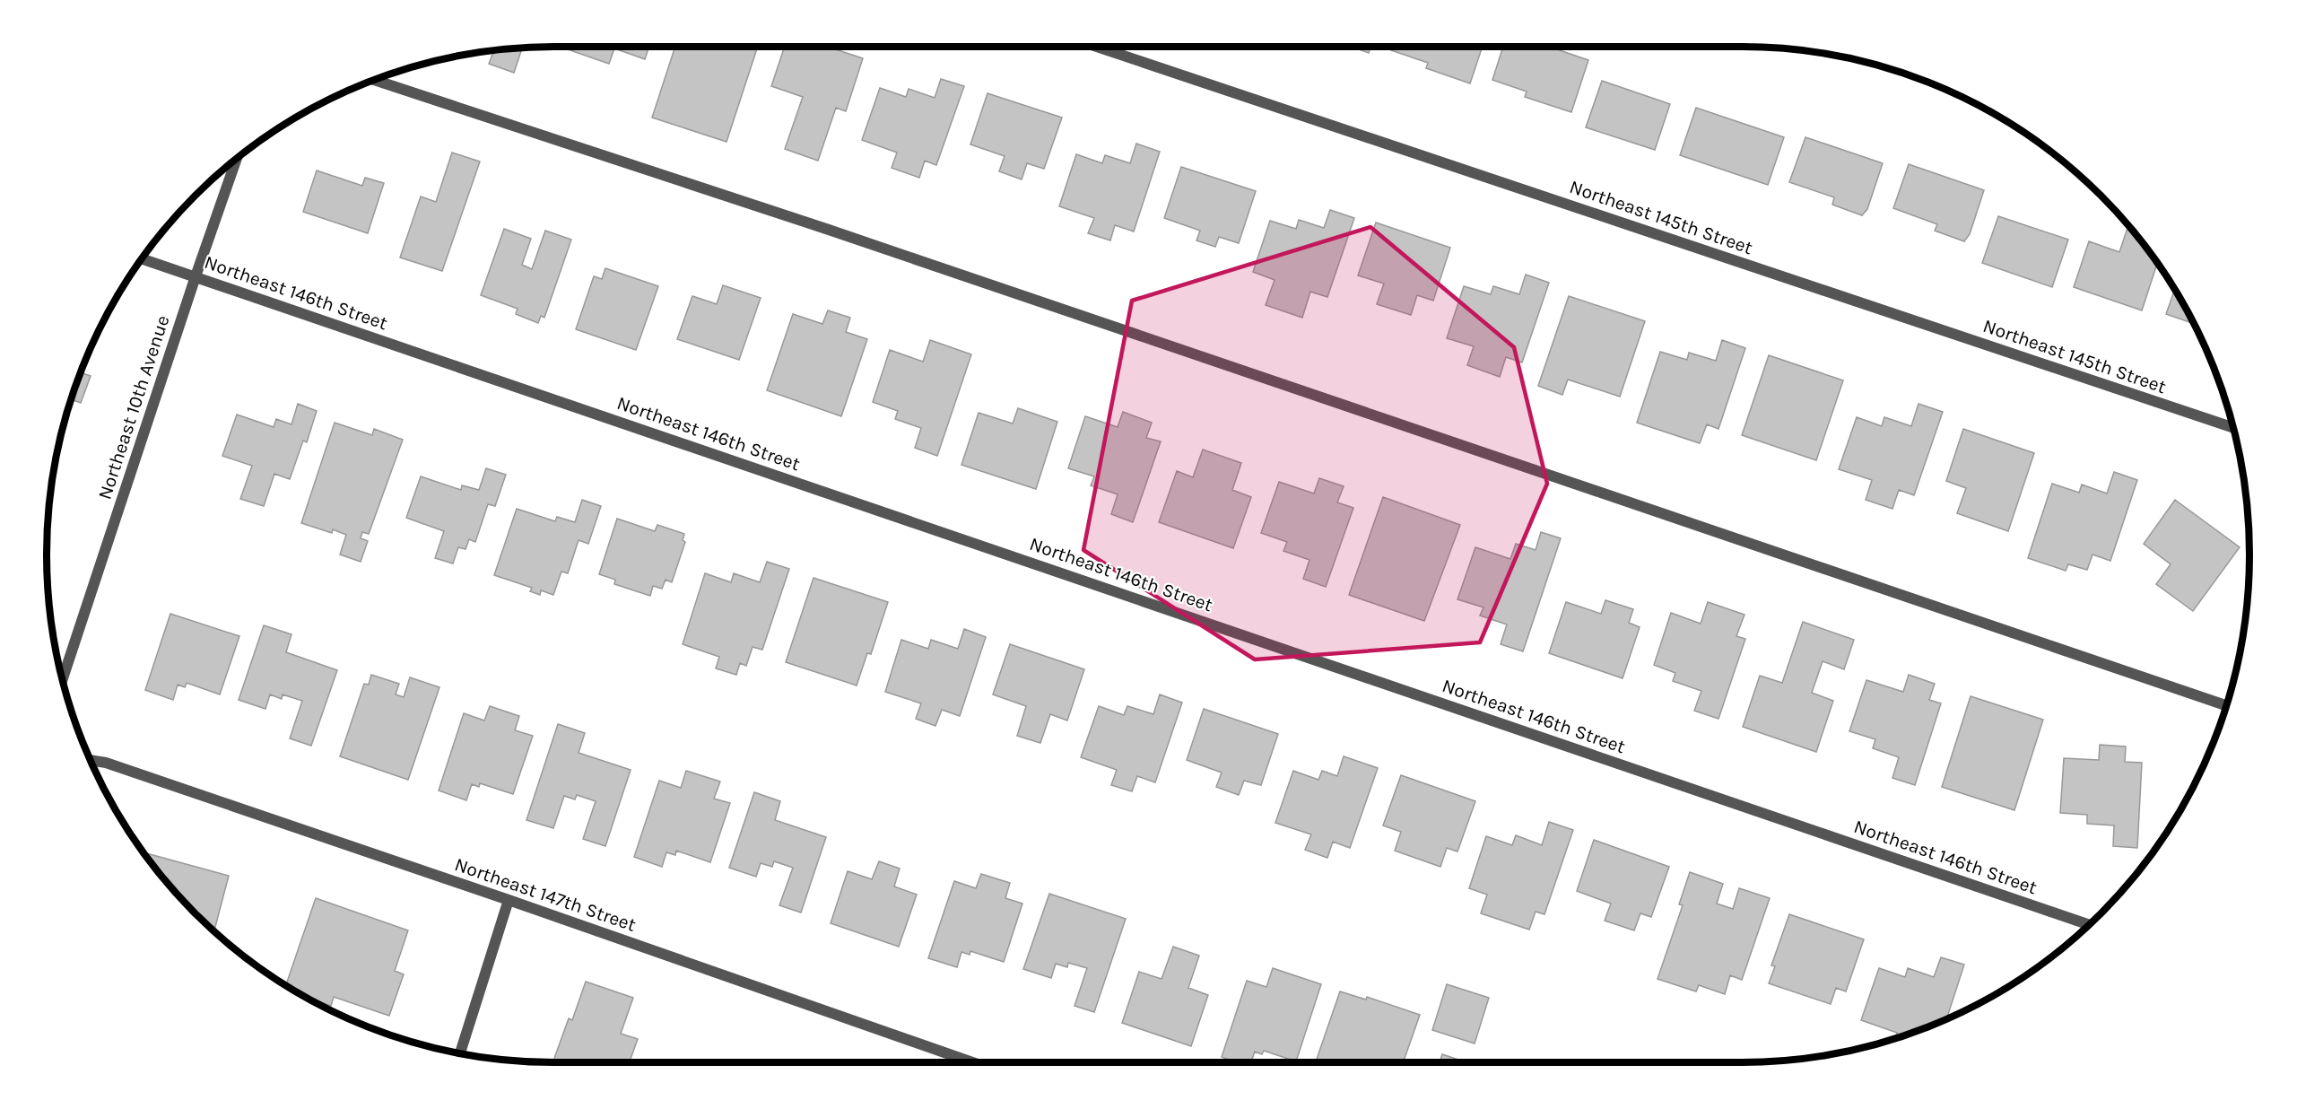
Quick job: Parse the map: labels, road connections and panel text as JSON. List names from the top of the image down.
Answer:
{
  "streets": {
    "street": [
      "Northeast 145th Street",
      "Northeast 146th Street",
      "Northeast 10th Avenue",
      "Northeast 147th Street"
    ]
  },
  "crossings": [
    ["Northeast 146th Street", "Northeast 10th Avenue"]
  ]
}
